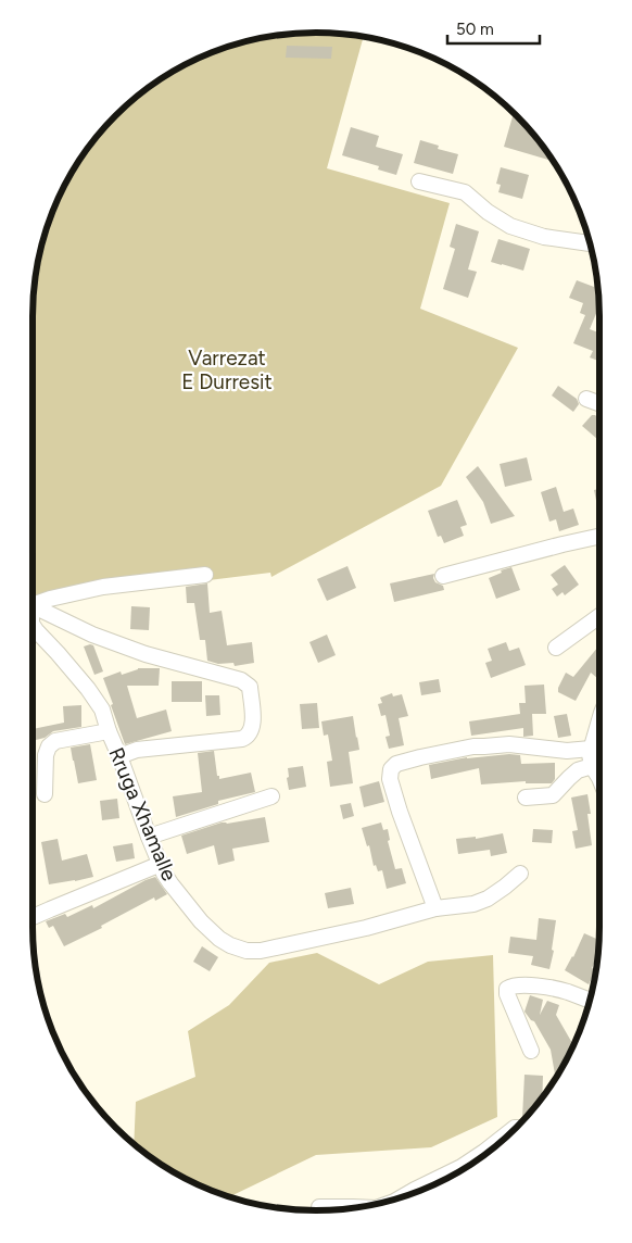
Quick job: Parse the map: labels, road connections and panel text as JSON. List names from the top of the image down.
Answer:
{
  "streets": {
    "street": ["Rruga Xhamalle"]
  },
  "parks": ["Varrezat E Durresit"],
  "scale_bar": "50 m"
}
